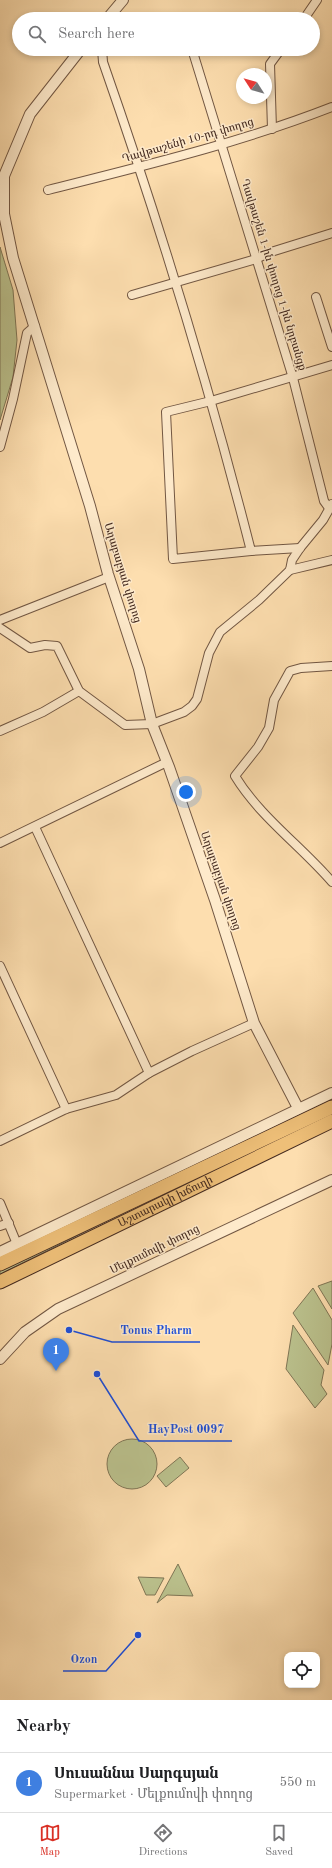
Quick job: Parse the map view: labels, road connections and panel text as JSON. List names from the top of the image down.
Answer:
{
  "streets": {
    "main road": ["Աշտարակի խճուղի"],
    "street": [
      "Դավթաշենի 10-րդ փողոց",
      "Դավթաշեն 1-ին փողոց 1-ին նրբանցք",
      "Աղաբաբյան փողոց",
      "Մելքումովի փողոց"
    ]
  },
  "crossings": [
    ["Դավթաշենի 10-րդ փողոց", "Դավթաշեն 1-ին փողոց 1-ին նրբանցք"]
  ],
  "places": ["Tonus Pharm", "HayPost 0097", "Ozon"],
  "north": "top left",
  "page": {
    "search": "Search here",
    "pins": "1",
    "heading": "Nearby",
    "list": [
      {
        "mark": "1",
        "name": "Սուսաննա Սարգսյան",
        "note": "Supermarket · Մելքումովի փողոց",
        "value": "550 m"
      }
    ],
    "nav": ["Map", "Directions", "Saved"]
  }
}
